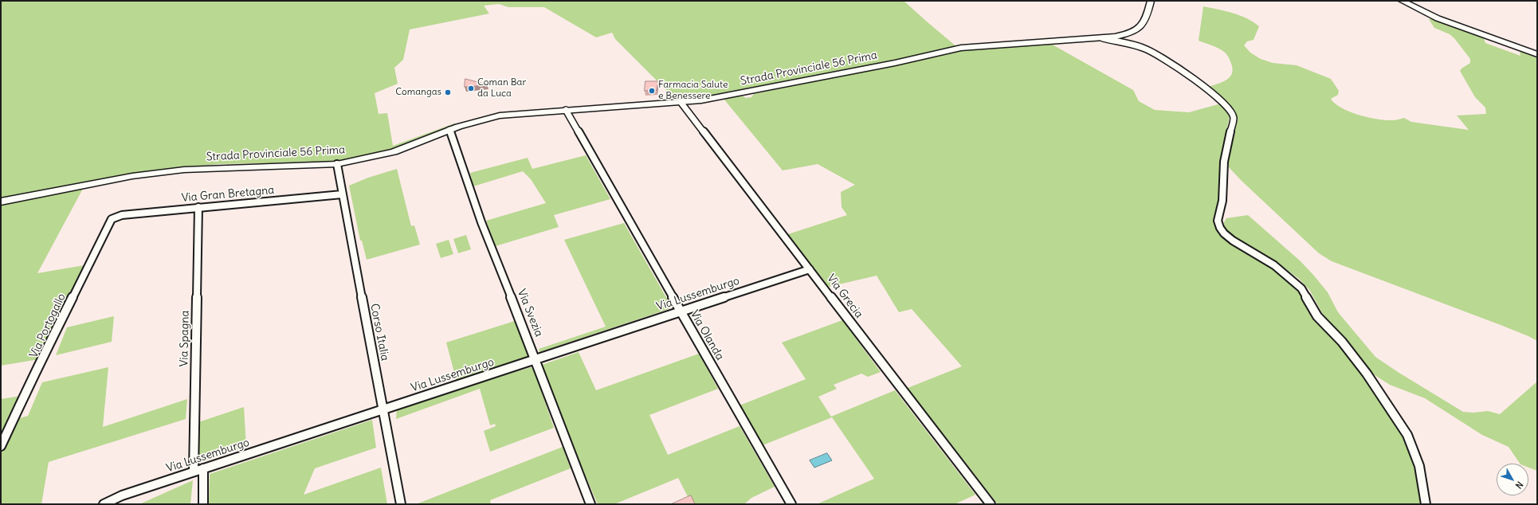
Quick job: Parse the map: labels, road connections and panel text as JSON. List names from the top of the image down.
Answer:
{
  "streets": {
    "street": [
      "Strada Provinciale 56 Prima",
      "Via Gran Bretagna",
      "Via Lussemburgo",
      "Via Grecia",
      "Via Svezia",
      "Via Portogallo",
      "Corso Italia",
      "Via Olanda",
      "Via Spagna"
    ]
  },
  "crossings": [
    ["Strada Provinciale 56 Prima", "Via Grecia"],
    ["Strada Provinciale 56 Prima", "Via Svezia"],
    ["Strada Provinciale 56 Prima", "Corso Italia"],
    ["Strada Provinciale 56 Prima", "Via Olanda"],
    ["Via Gran Bretagna", "Via Portogallo"],
    ["Via Gran Bretagna", "Corso Italia"],
    ["Via Gran Bretagna", "Via Spagna"],
    ["Via Lussemburgo", "Via Grecia"],
    ["Via Lussemburgo", "Via Svezia"],
    ["Via Lussemburgo", "Corso Italia"],
    ["Via Lussemburgo", "Via Olanda"],
    ["Via Lussemburgo", "Via Spagna"]
  ],
  "places": ["Coman Bar da Luca", "Farmacia Salute e Benessere", "Comangas"],
  "north": "bottom right"
}
